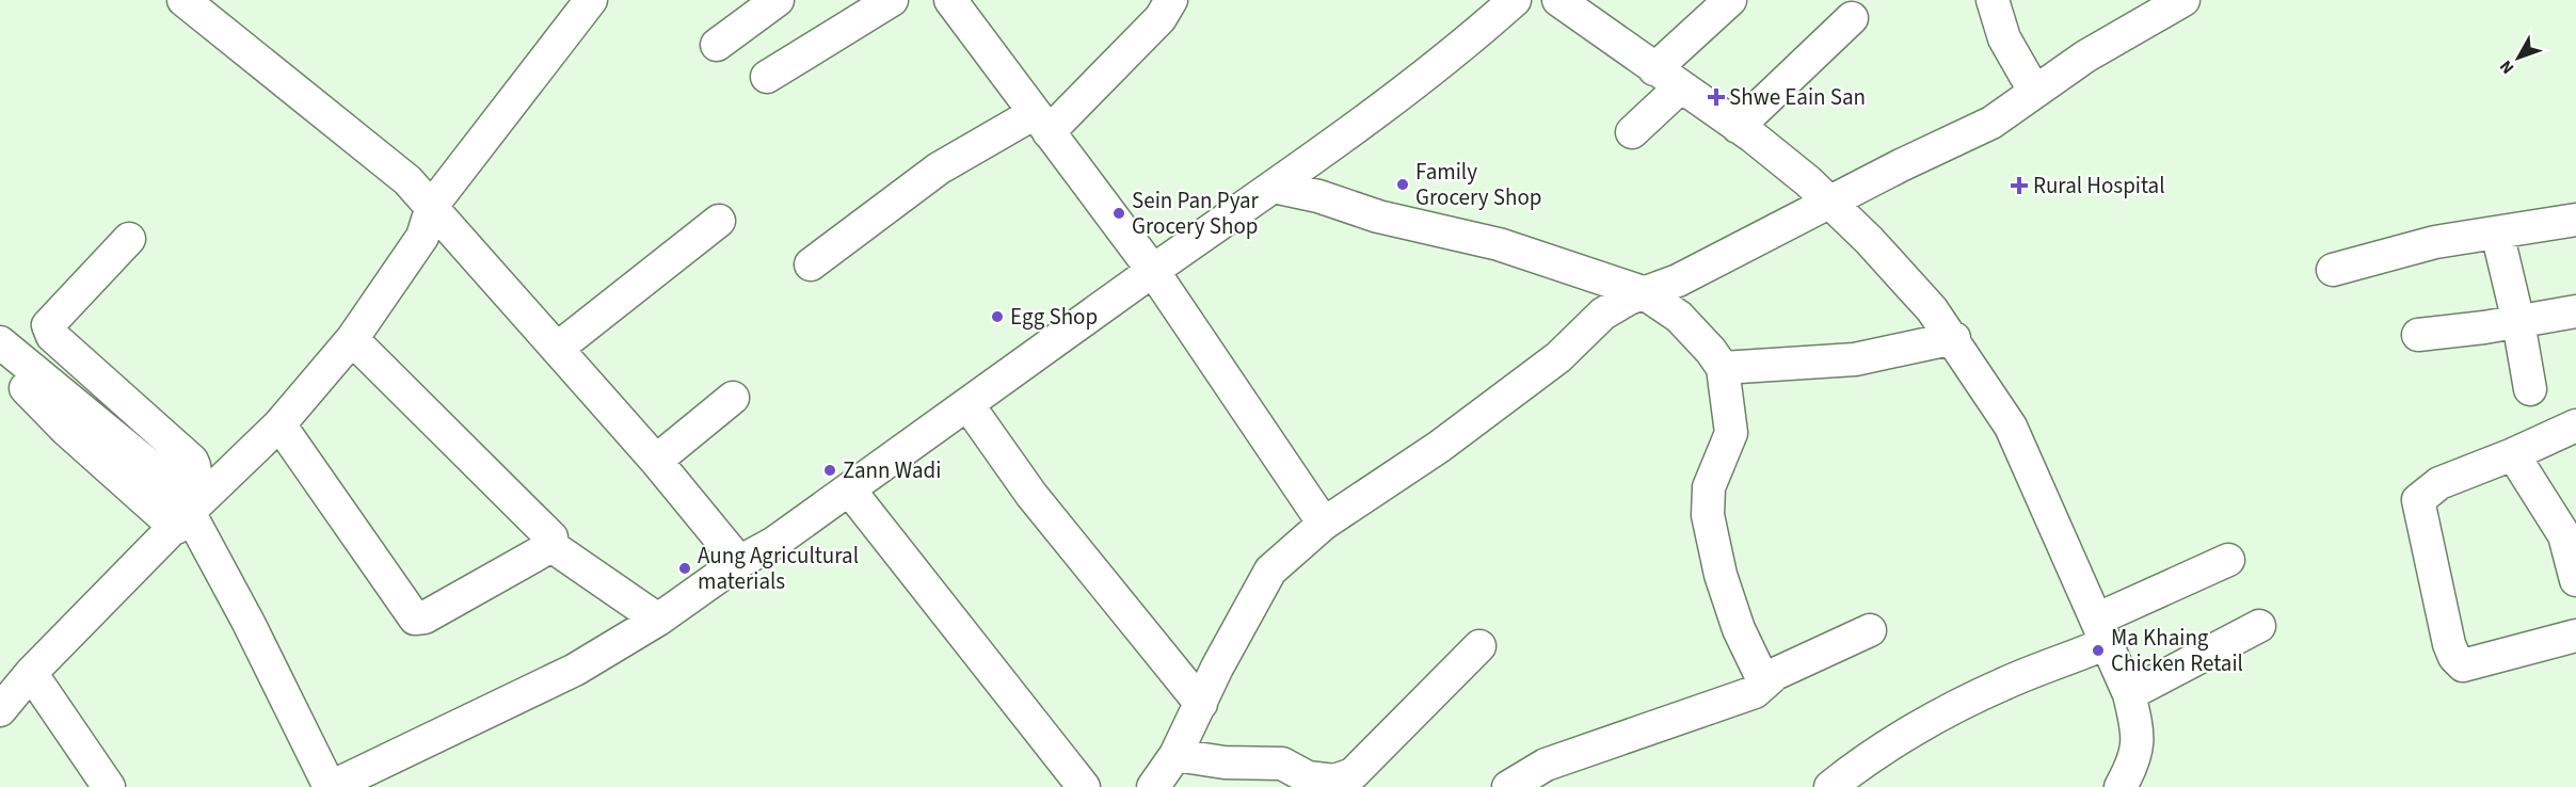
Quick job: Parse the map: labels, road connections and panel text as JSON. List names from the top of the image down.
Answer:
{
  "places": {
    "health": ["Shwe Eain San", "Rural Hospital"],
    "other": [
      "Family Grocery Shop",
      "Sein Pan Pyar Grocery Shop",
      "Egg Shop",
      "Zann Wadi",
      "Aung Agricultural materials",
      "Ma Khaing Chicken Retail"
    ]
  },
  "north": "bottom left"
}
